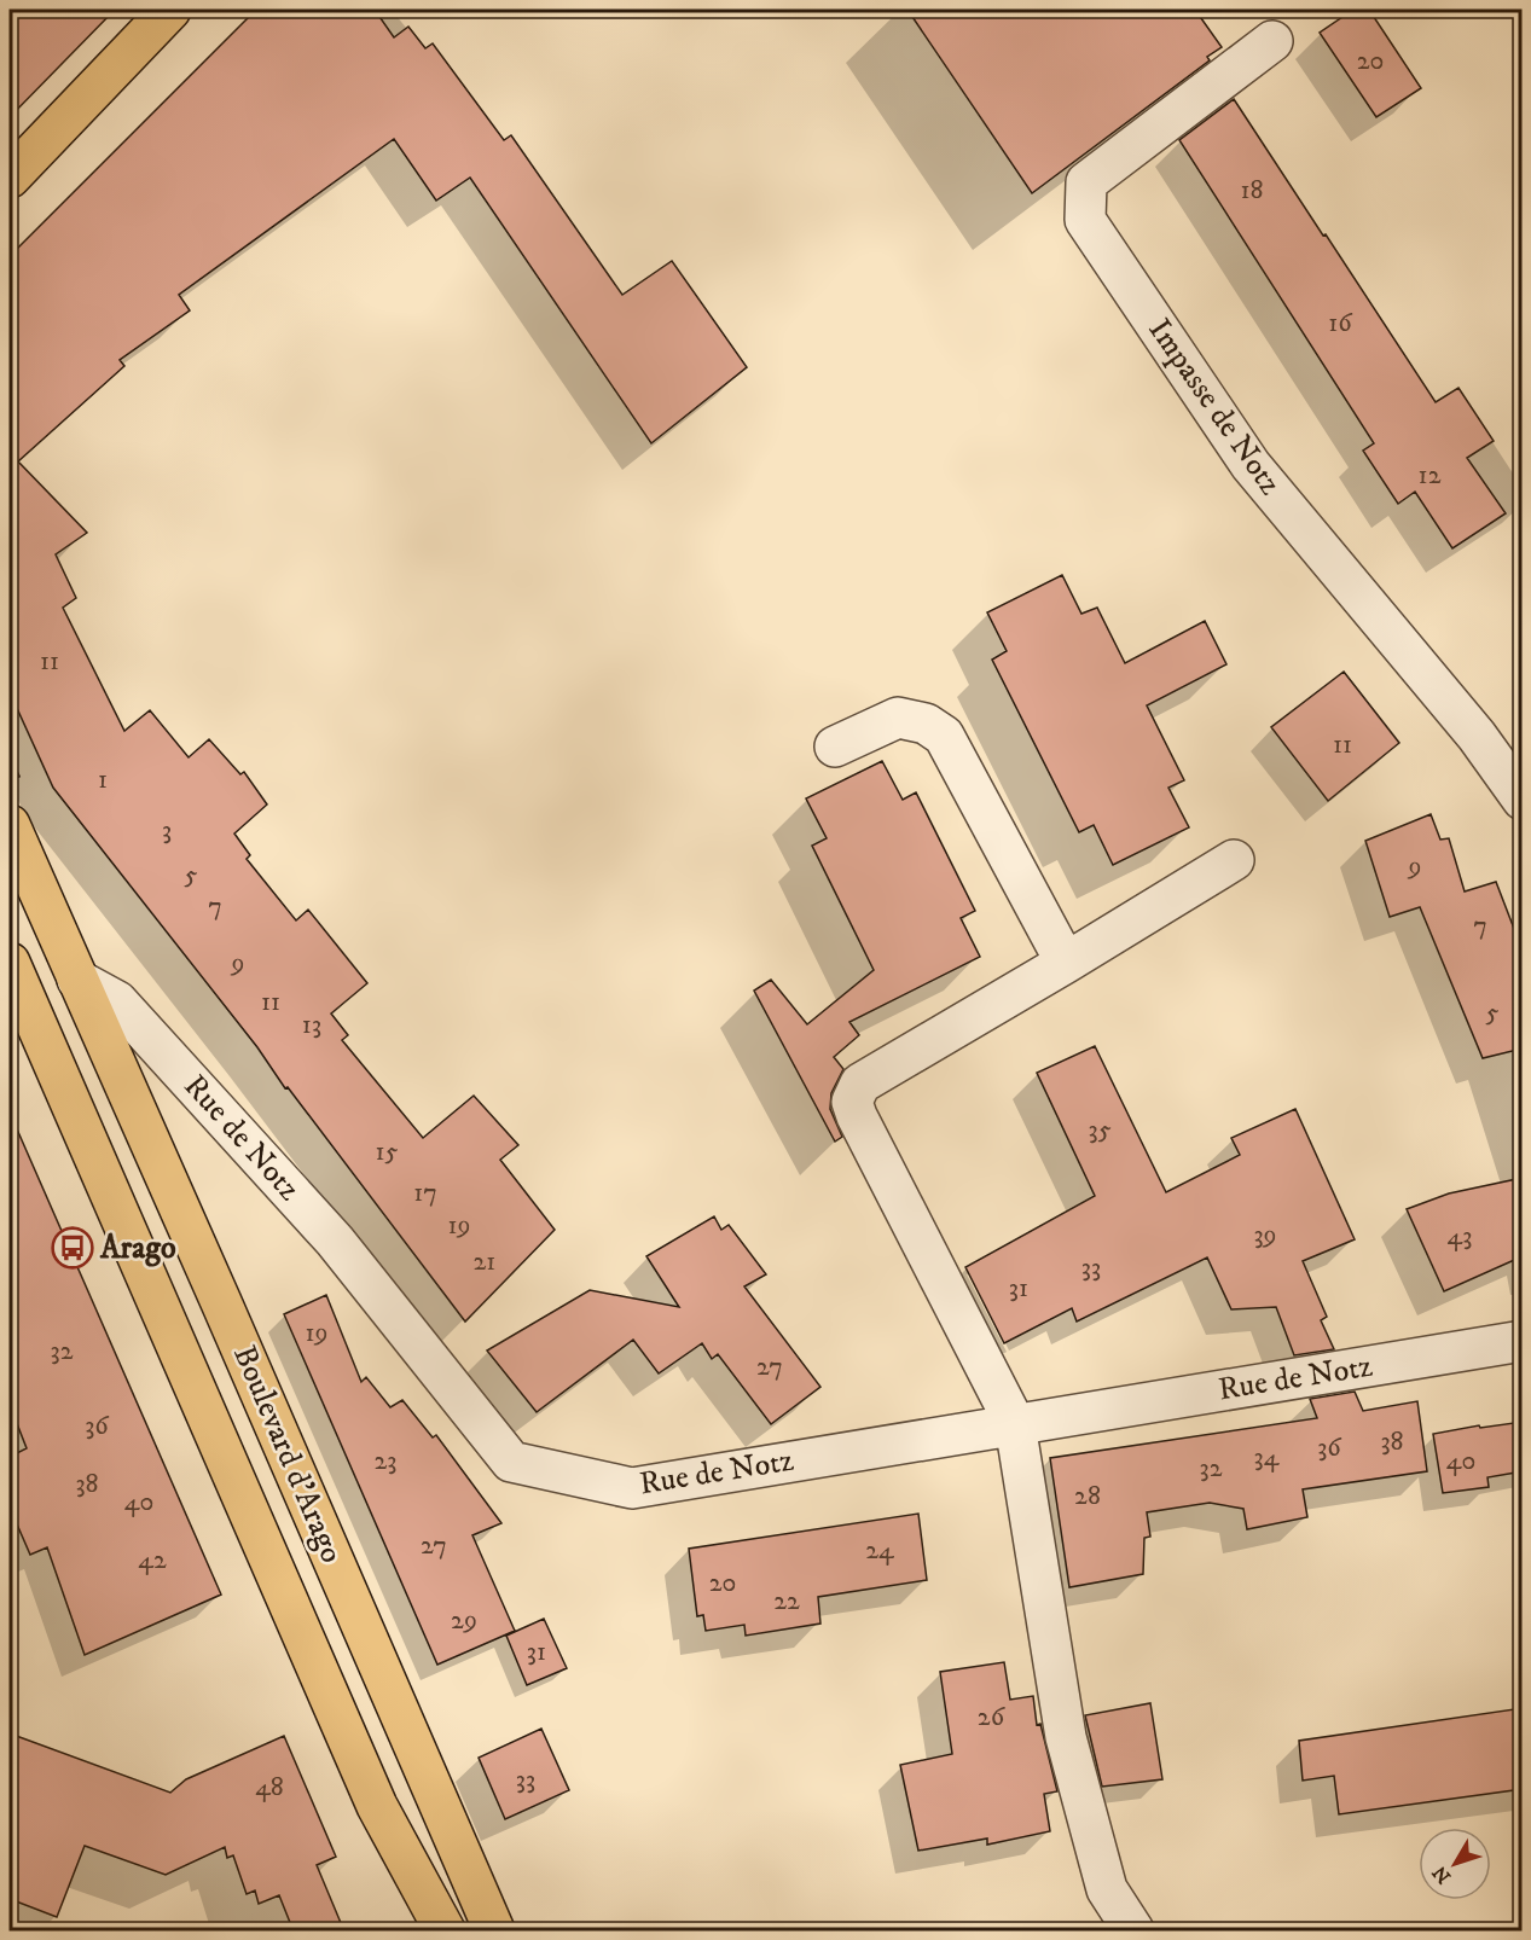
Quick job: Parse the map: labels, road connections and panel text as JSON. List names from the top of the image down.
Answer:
{
  "streets": {
    "main road": ["Boulevard d'Arago"],
    "street": ["Impasse de Notz", "Rue de Notz"]
  },
  "crossings": [
    ["Rue de Notz", "Boulevard d'Arago"]
  ],
  "places": {
    "bus stop": ["Arago"]
  },
  "house_numbers": [
    "20",
    "18",
    "16",
    "12",
    "11",
    "11",
    "1",
    "3",
    "9",
    "5",
    "7",
    "7",
    "9",
    "11",
    "5",
    "13",
    "35",
    "15",
    "17",
    "19",
    "39",
    "43",
    "21",
    "33",
    "31",
    "19",
    "32",
    "27",
    "36",
    "38",
    "36",
    "34",
    "23",
    "40",
    "32",
    "38",
    "28",
    "40",
    "27",
    "24",
    "42",
    "20",
    "22",
    "29",
    "31",
    "26",
    "33",
    "48"
  ],
  "north": "bottom left"
}
